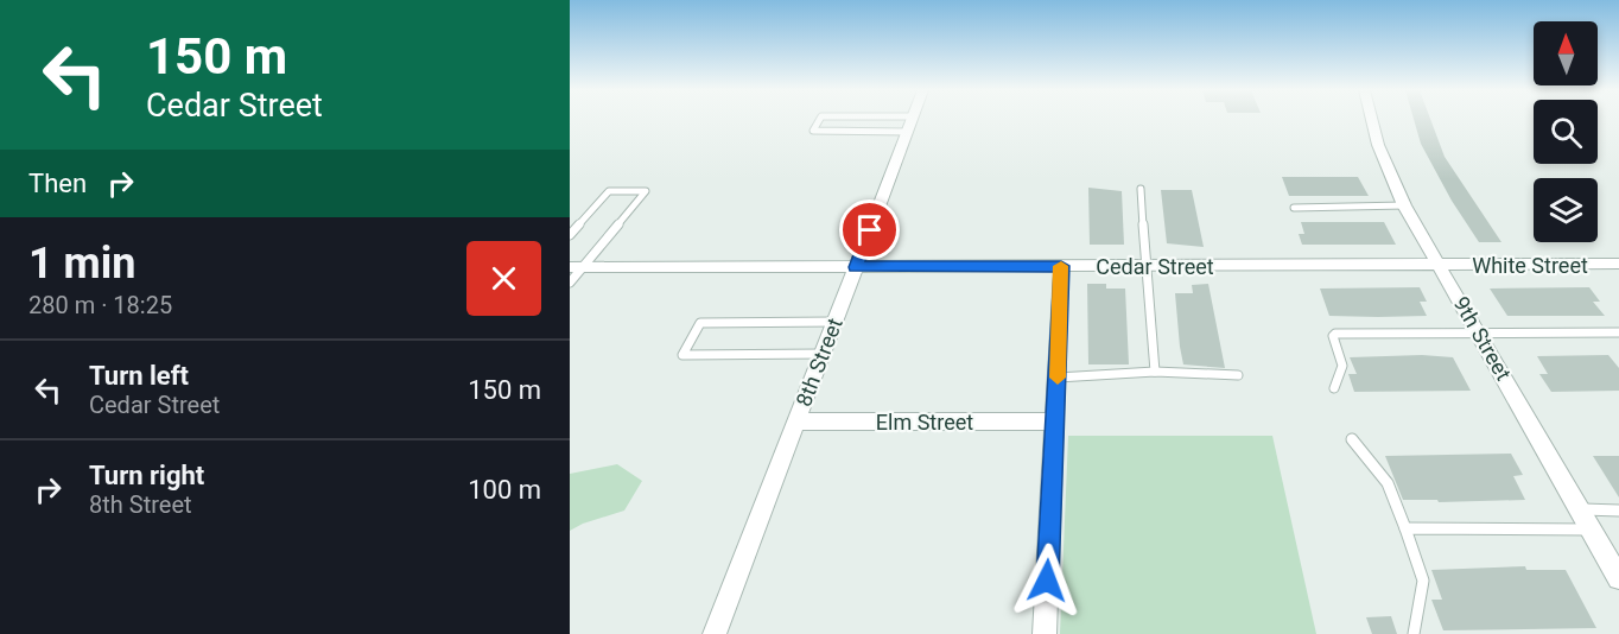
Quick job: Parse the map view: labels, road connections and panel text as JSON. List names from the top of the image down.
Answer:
{
  "streets": {
    "street": [
      "White Street",
      "Cedar Street",
      "9th Street",
      "8th Street",
      "Elm Street"
    ]
  },
  "crossings": [
    ["White Street", "Cedar Street"],
    ["White Street", "9th Street"],
    ["Cedar Street", "9th Street"],
    ["Cedar Street", "8th Street"],
    ["8th Street", "Elm Street"]
  ],
  "north": "top",
  "page": {
    "turn": ["150 m", "Cedar Street"],
    "then": "Then",
    "heading": ["1 min", "280 m · 18:25"],
    "list": [
      {
        "name": "Turn left",
        "note": "Cedar Street",
        "value": "150 m"
      },
      {
        "name": "Turn right",
        "note": "8th Street",
        "value": "100 m"
      }
    ]
  }
}
